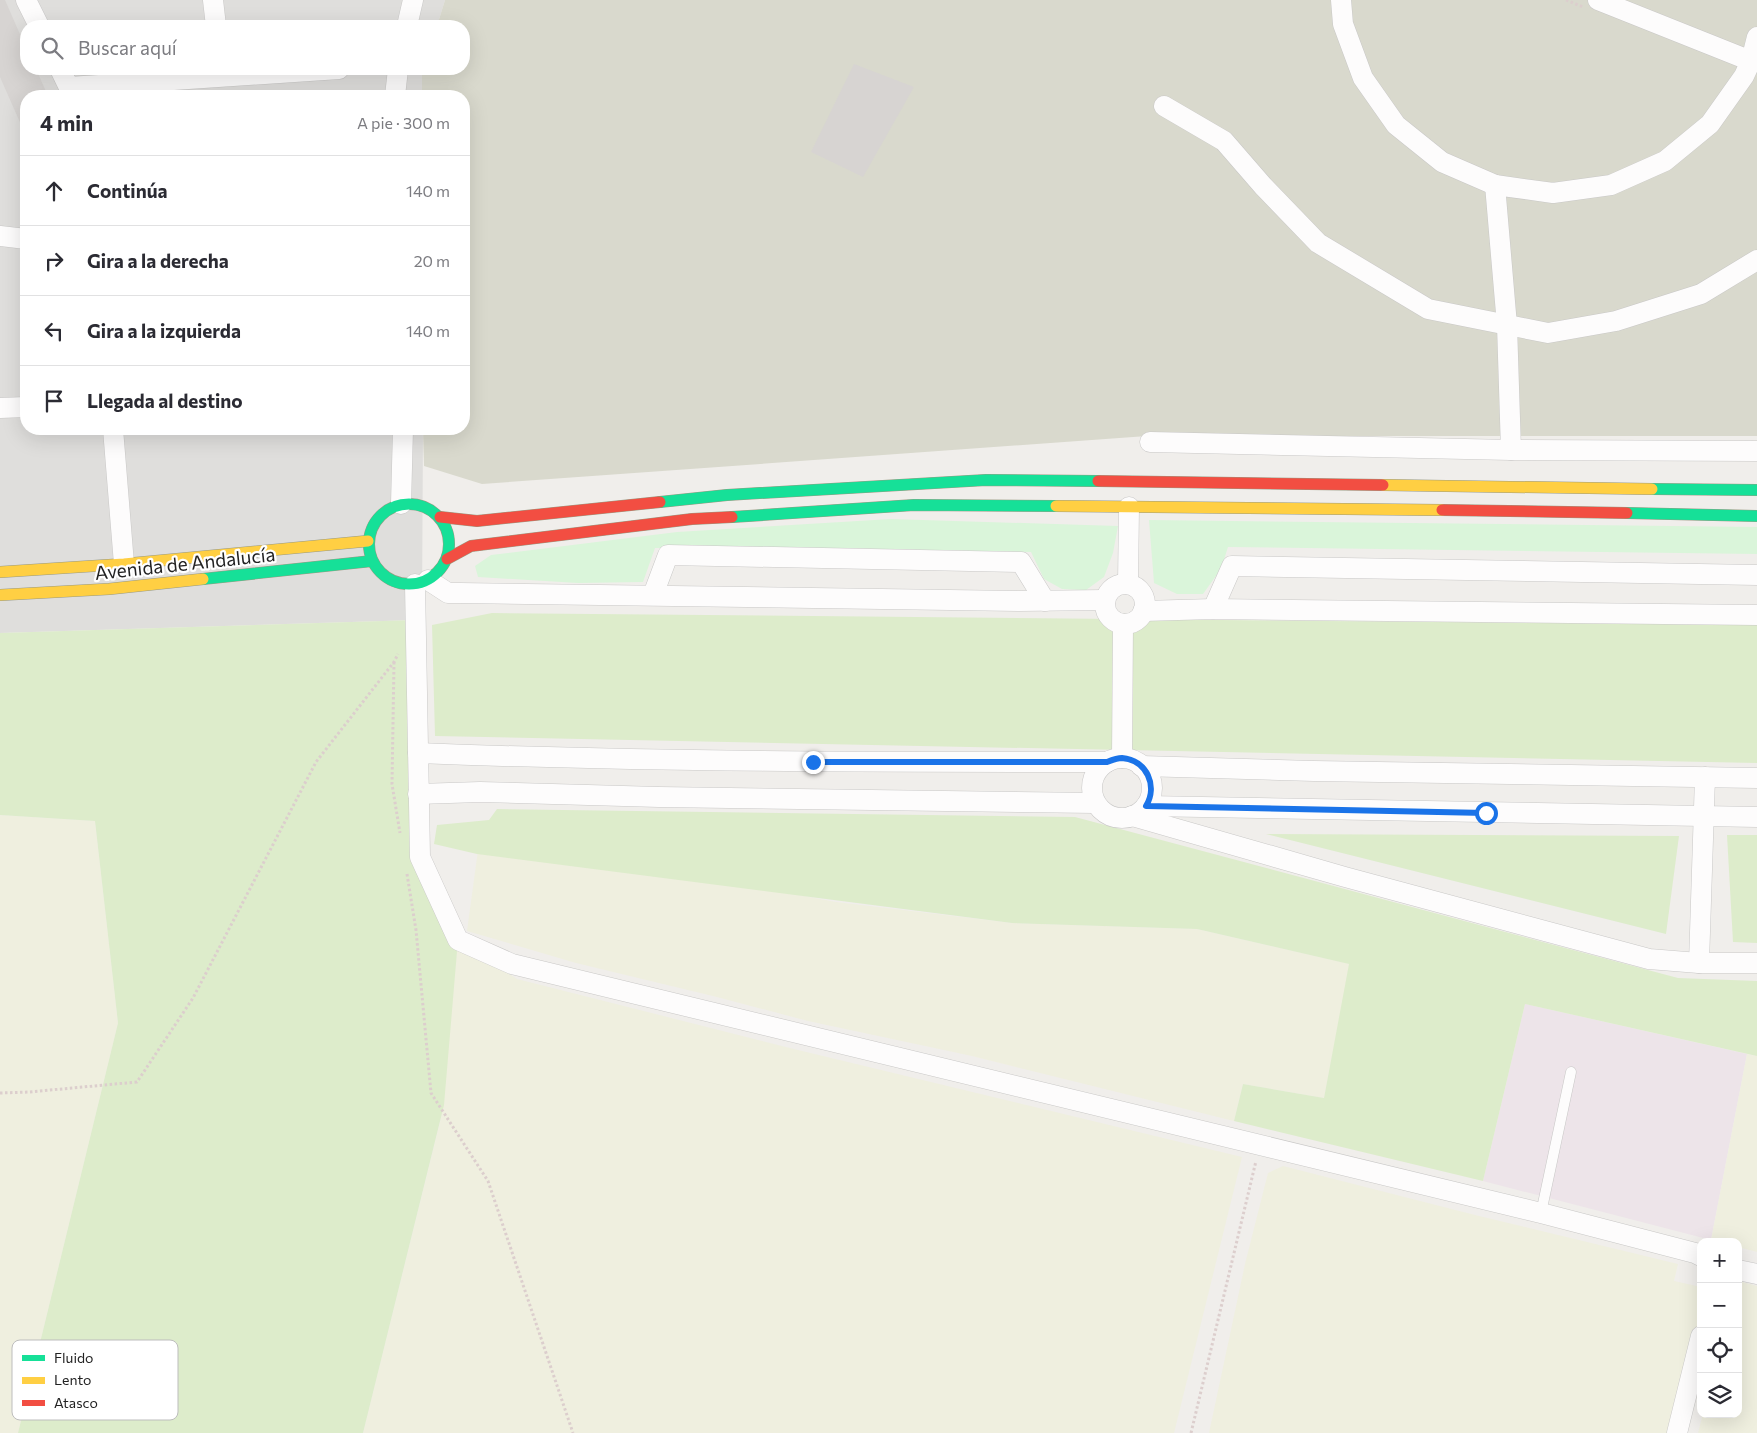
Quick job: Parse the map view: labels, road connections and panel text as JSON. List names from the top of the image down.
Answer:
{
  "streets": {
    "street": ["Avenida de Andalucía"]
  },
  "legend": ["Fluido", "Lento", "Atasco"],
  "page": {
    "search": "Buscar aquí",
    "heading": ["4 min", "A pie · 300 m"],
    "list": [
      ["Continúa", "140 m"],
      ["Gira a la derecha", "20 m"],
      ["Gira a la izquierda", "140 m"],
      "Llegada al destino"
    ],
    "map_buttons": ["+", "−"]
  }
}
